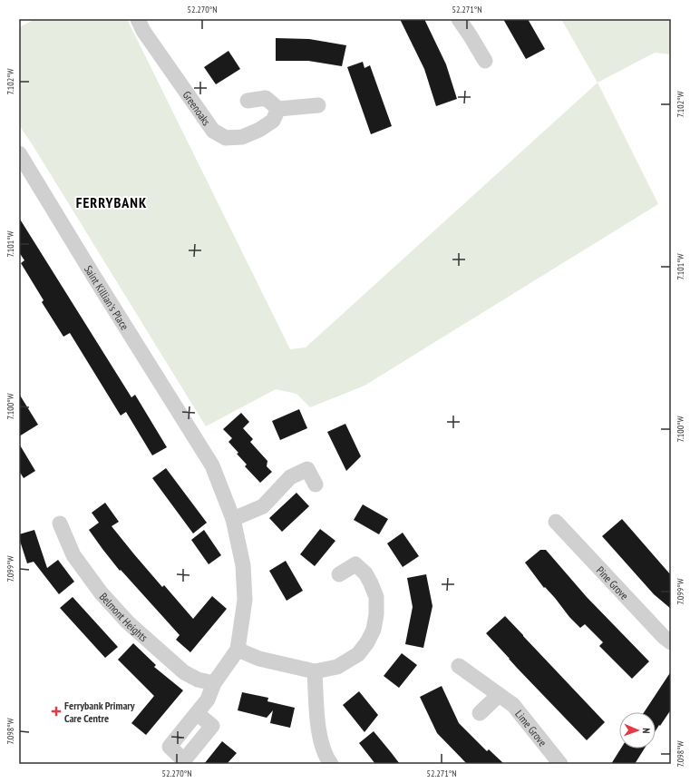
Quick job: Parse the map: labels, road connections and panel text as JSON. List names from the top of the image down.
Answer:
{
  "streets": {
    "street": [
      "Greenoaks",
      "Saint Killian's Place",
      "Pine Grove",
      "Belmont Heights",
      "Lime Grove"
    ]
  },
  "districts": ["FERRYBANK"],
  "places": {
    "health": ["Ferrybank Primary Care Centre"]
  },
  "north": "right",
  "coordinates": [
    "52.270°N",
    "52.271°N",
    "7.102°W",
    "7.101°W",
    "7.100°W",
    "7.099°W",
    "7.098°W"
  ]
}
